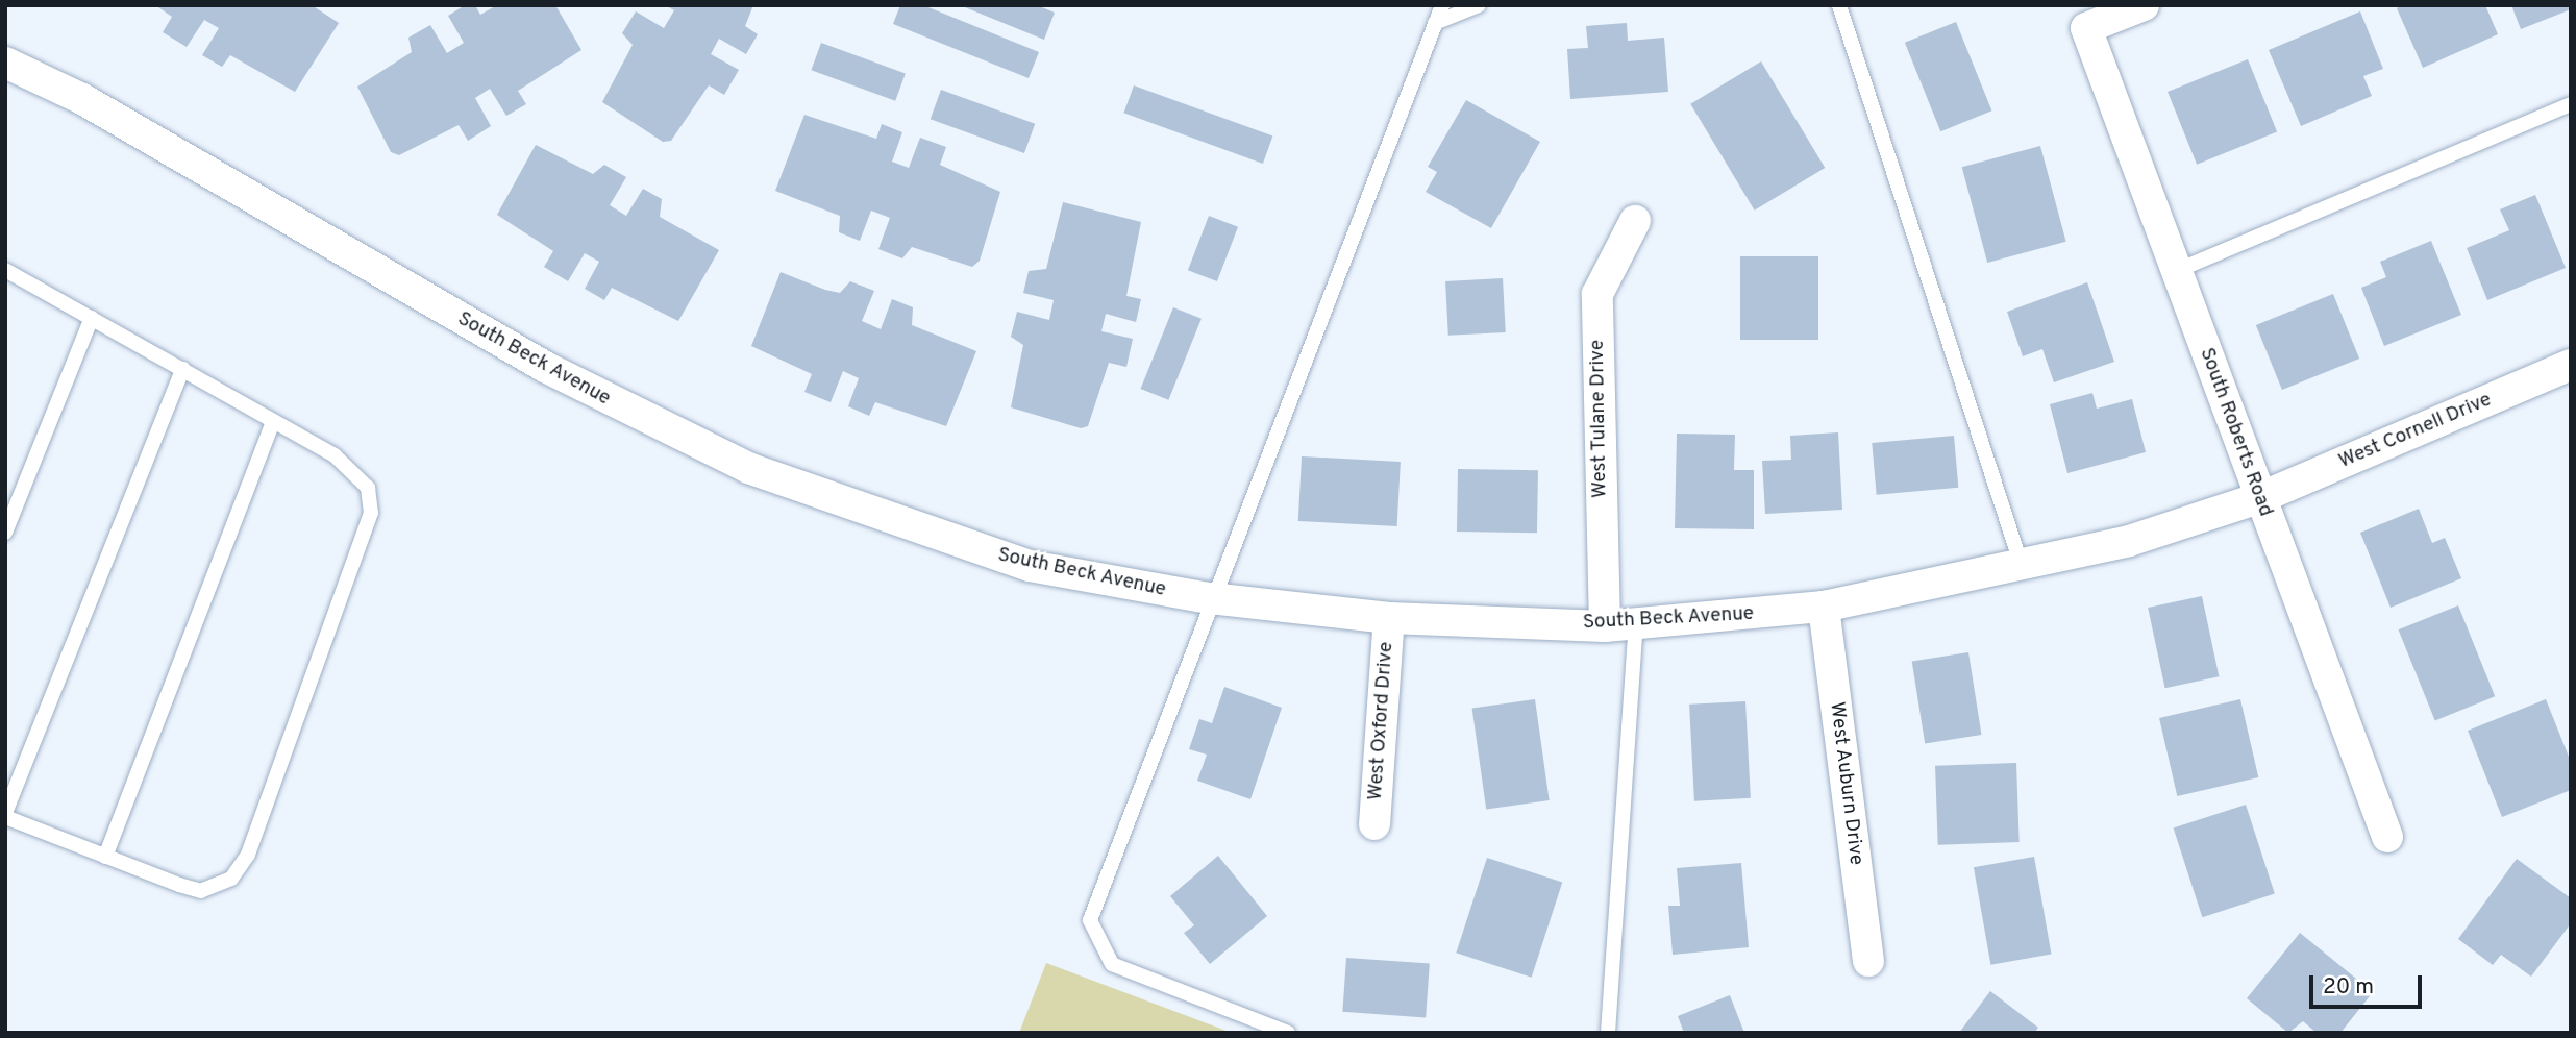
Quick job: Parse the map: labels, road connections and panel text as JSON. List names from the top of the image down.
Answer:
{
  "streets": {
    "street": [
      "South Beck Avenue",
      "West Tulane Drive",
      "West Cornell Drive",
      "South Roberts Road",
      "West Oxford Drive",
      "West Auburn Drive"
    ]
  },
  "crossings": [
    ["South Beck Avenue", "West Tulane Drive"],
    ["South Beck Avenue", "West Cornell Drive"],
    ["South Beck Avenue", "South Roberts Road"],
    ["South Beck Avenue", "West Oxford Drive"],
    ["South Beck Avenue", "West Auburn Drive"],
    ["West Cornell Drive", "South Roberts Road"]
  ],
  "scale_bar": "20 m"
}
